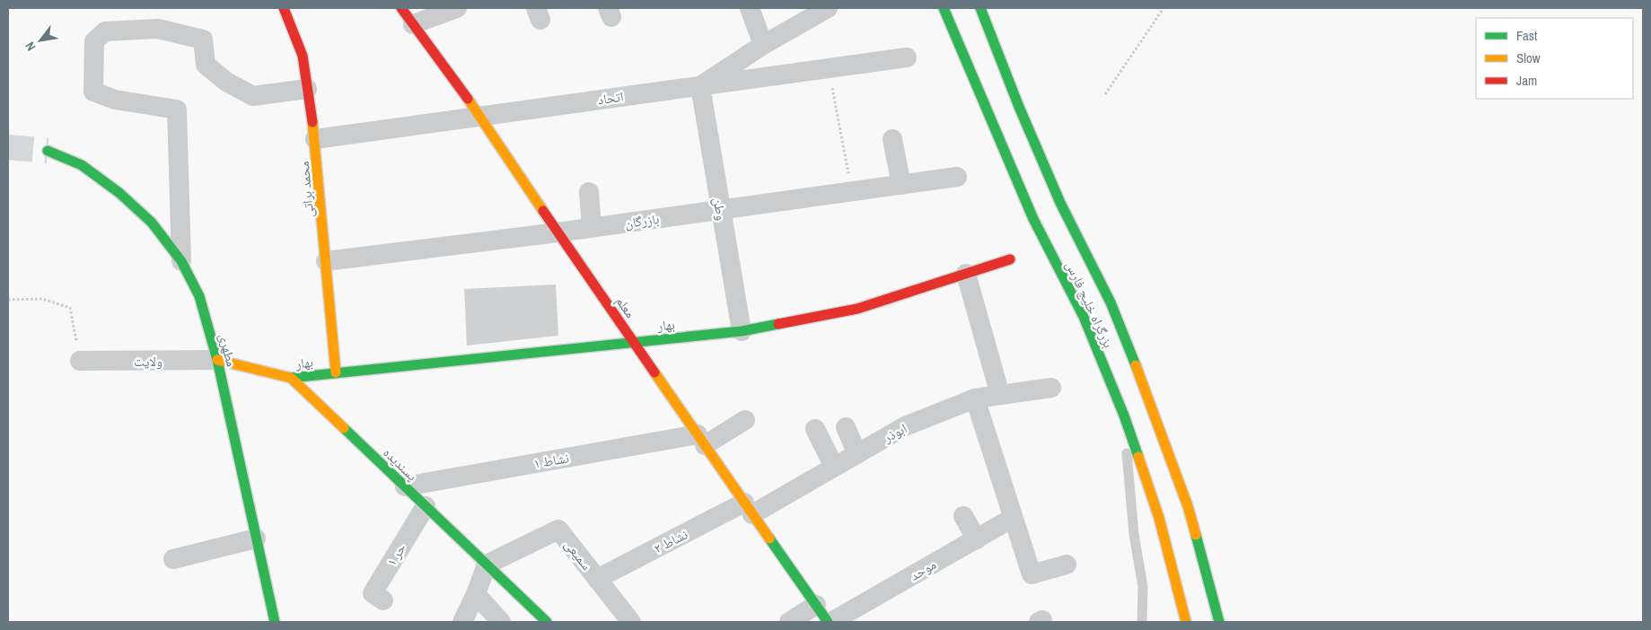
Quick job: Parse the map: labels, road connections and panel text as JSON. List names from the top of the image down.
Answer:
{
  "streets": {
    "main road": [
      "محمد براتی",
      "بزرگراه خلیج فارس",
      "معلم",
      "بهار",
      "مطهری",
      "پسندیده"
    ],
    "street": [
      "اتحاد",
      "وطن",
      "بازرگان",
      "ولایت",
      "ابوذر",
      "نشاط ۱",
      "نشاط ۲",
      "حر ۱",
      "سمیعی",
      "موحد"
    ]
  },
  "crossings": [
    ["اتحاد", "محمد براتی"],
    ["اتحاد", "وطن"],
    ["اتحاد", "معلم"],
    ["محمد براتی", "بازرگان"],
    ["محمد براتی", "بهار"],
    ["وطن", "بازرگان"],
    ["وطن", "بهار"],
    ["بازرگان", "معلم"],
    ["معلم", "بهار"],
    ["معلم", "ابوذر"],
    ["معلم", "نشاط ۱"],
    ["معلم", "نشاط ۲"],
    ["بهار", "پسندیده"],
    ["مطهری", "ولایت"],
    ["مطهری", "پسندیده"],
    ["ولایت", "پسندیده"],
    ["ابوذر", "نشاط ۲"],
    ["نشاط ۱", "پسندیده"],
    ["پسندیده", "حر ۱"],
    ["پسندیده", "سمیعی"],
    ["نشاط ۲", "سمیعی"]
  ],
  "legend": ["Fast", "Slow", "Jam"],
  "north": "bottom left"
}
